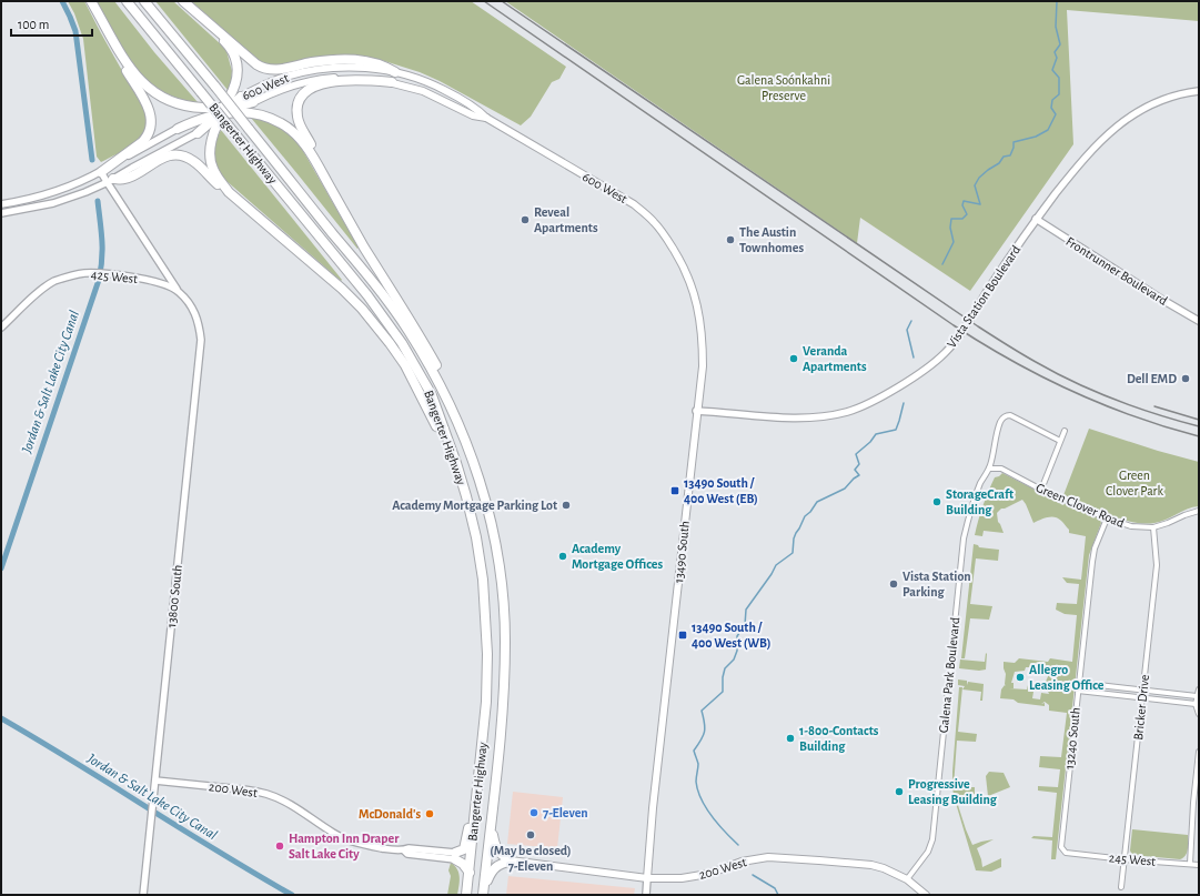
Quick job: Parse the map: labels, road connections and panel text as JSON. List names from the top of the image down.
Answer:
{
  "streets": {
    "highway": ["Bangerter Highway"],
    "main road": ["600 West", "13490 South", "200 West"],
    "street": [
      "Frontrunner Boulevard",
      "425 West",
      "Vista Station Boulevard",
      "Green Clover Road",
      "13800 South",
      "Galena Park Boulevard",
      "Bricker Drive",
      "13240 South",
      "245 West"
    ]
  },
  "crossings": [
    ["600 West", "13490 South"],
    ["Frontrunner Boulevard", "Vista Station Boulevard"],
    ["425 West", "13800 South"],
    ["Vista Station Boulevard", "13490 South"],
    ["Green Clover Road", "Galena Park Boulevard"],
    ["Green Clover Road", "Bricker Drive"],
    ["Green Clover Road", "13240 South"],
    ["13490 South", "200 West"],
    ["13800 South", "200 West"],
    ["Galena Park Boulevard", "200 West"],
    ["Bricker Drive", "245 West"],
    ["13240 South", "245 West"]
  ],
  "water": ["Jordan & Salt Lake City Canal"],
  "parks": ["Galena Soónkahni Preserve", "Green Clover Park"],
  "places": {
    "other": [
      "Reveal Apartments",
      "The Austin Townhomes",
      "Veranda Apartments",
      "Dell EMD",
      "StorageCraft Building",
      "Academy Mortgage Parking Lot",
      "Academy Mortgage Offices",
      "Vista Station Parking",
      "Allegro Leasing Office",
      "1-800-Contacts Building",
      "Progressive Leasing Building",
      "7-Eleven",
      "McDonald's",
      "(May be closed) 7-Eleven",
      "Hampton Inn Draper Salt Lake City"
    ],
    "transit": ["13490 South / 400 West (EB)", "13490 South / 400 West (WB)"]
  },
  "scale_bar": "100 m"
}
